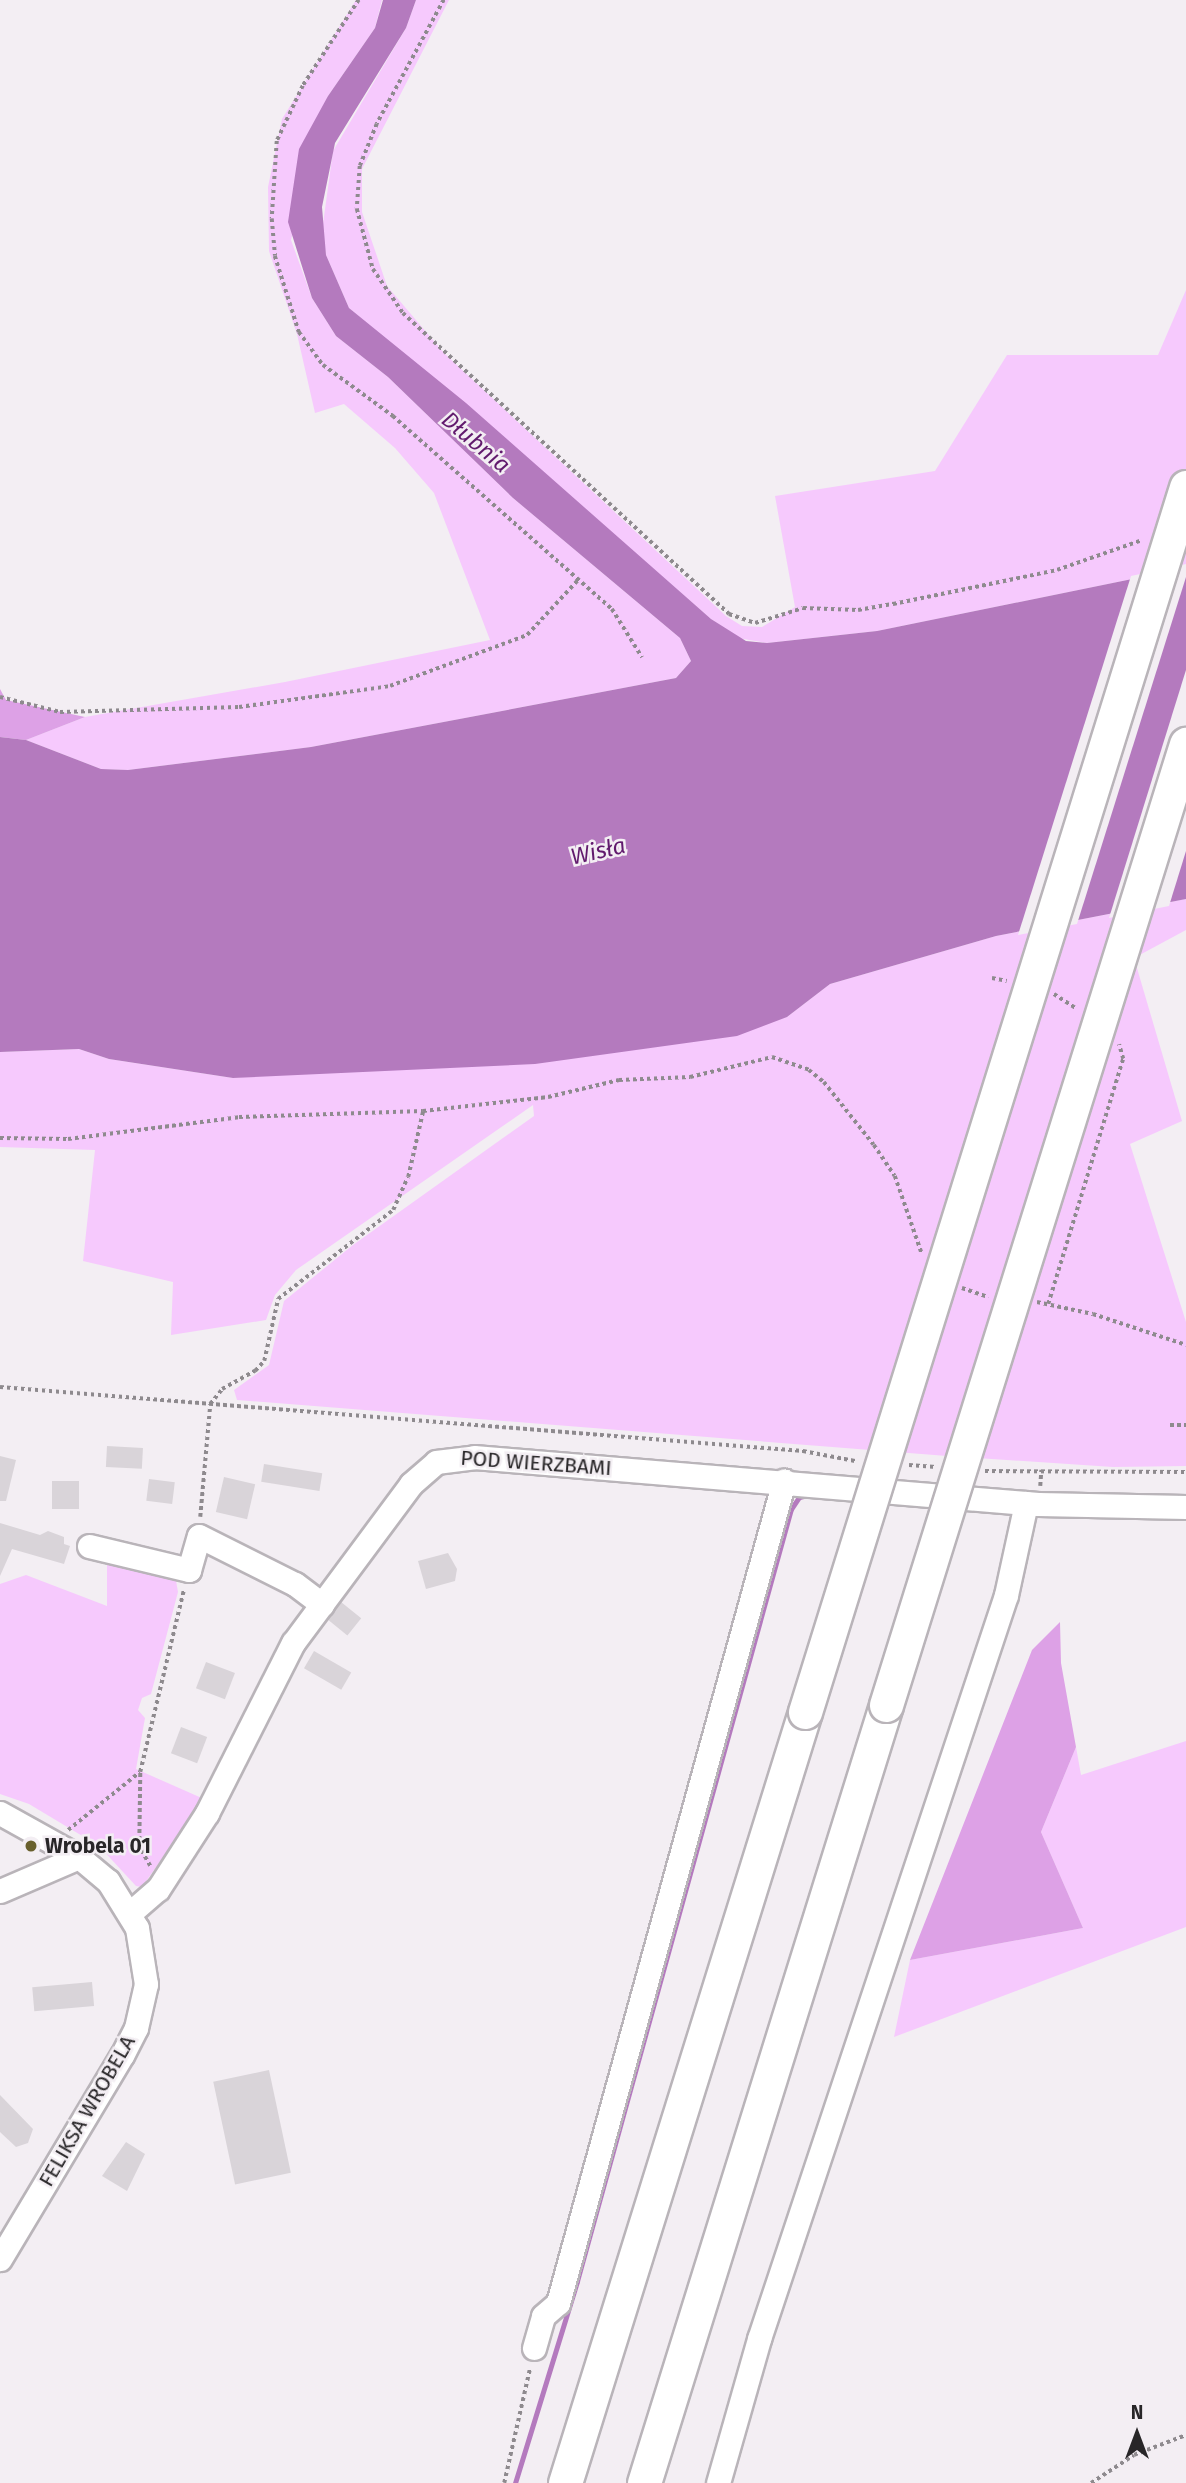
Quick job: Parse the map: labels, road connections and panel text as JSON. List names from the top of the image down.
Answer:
{
  "streets": {
    "street": ["POD WIERZBAMI", "FELIKSA WROBELA"]
  },
  "crossings": [
    ["POD WIERZBAMI", "FELIKSA WROBELA"]
  ],
  "water": ["Dłubnia", "Wisła"],
  "places": ["Wrobela 01"],
  "north": "top"
}
